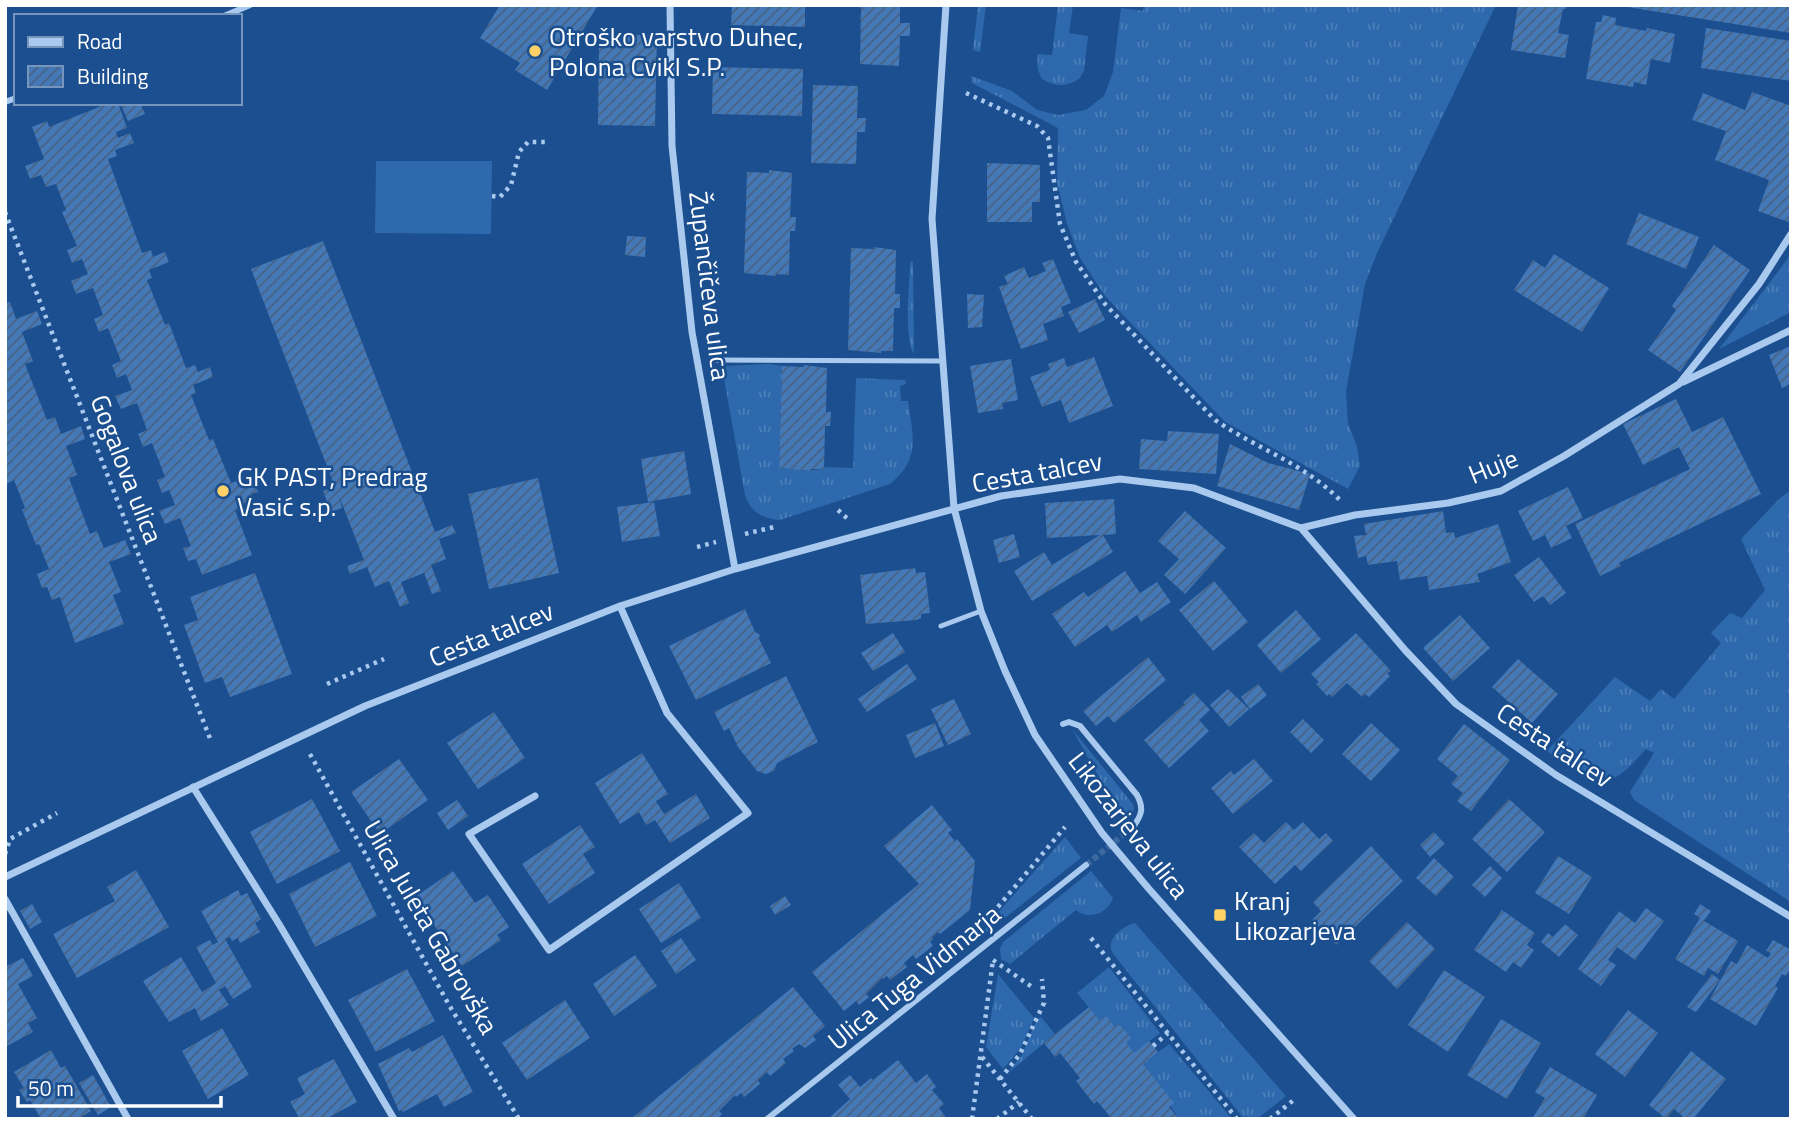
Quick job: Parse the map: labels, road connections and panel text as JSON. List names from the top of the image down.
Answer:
{
  "streets": {
    "street": [
      "Župančičeva ulica",
      "Huje",
      "Cesta talcev",
      "Likozarjeva ulica",
      "Ulica Tuga Vidmarja"
    ],
    "path": ["Gogalova ulica", "Ulica Juleta Gabrovška"]
  },
  "crossings": [
    ["Župančičeva ulica", "Cesta talcev"],
    ["Huje", "Cesta talcev"],
    ["Cesta talcev", "Likozarjeva ulica"]
  ],
  "places": {
    "other": ["Otroško varstvo Duhec, Polona Cvikl S.P.", "GK PAST, Predrag Vasić s.p."],
    "transit": ["Kranj Likozarjeva"]
  },
  "legend": ["Road", "Building"],
  "scale_bar": "50 m"
}
